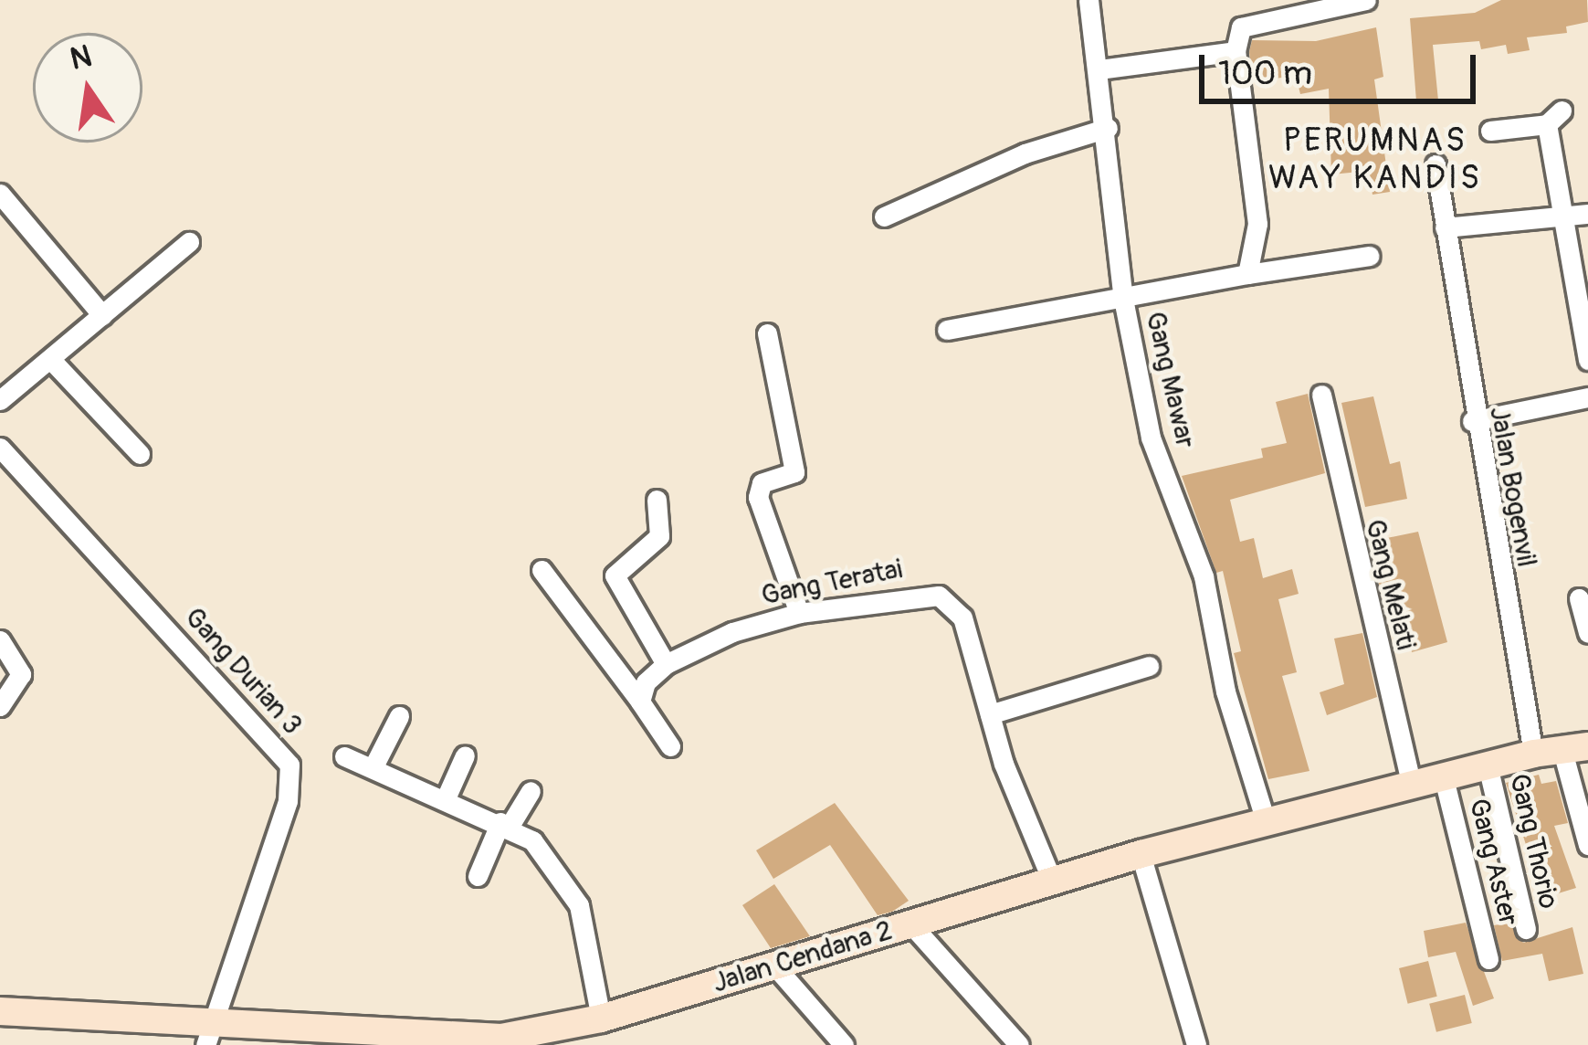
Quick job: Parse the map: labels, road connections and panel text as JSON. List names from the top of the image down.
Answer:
{
  "streets": {
    "street": [
      "Gang Mawar",
      "Jalan Bogenvil",
      "Gang Teratai",
      "Gang Melati",
      "Gang Durian 3",
      "Gang Thorio",
      "Gang Aster",
      "Jalan Cendana 2"
    ]
  },
  "crossings": [
    ["Gang Mawar", "Jalan Cendana 2"],
    ["Jalan Bogenvil", "Jalan Cendana 2"],
    ["Gang Teratai", "Jalan Cendana 2"],
    ["Gang Melati", "Jalan Cendana 2"],
    ["Gang Durian 3", "Jalan Cendana 2"],
    ["Gang Thorio", "Jalan Cendana 2"],
    ["Gang Aster", "Jalan Cendana 2"]
  ],
  "districts": ["PERUMNAS WAY KANDIS"],
  "scale_bar": "100 m",
  "north": "top"
}
